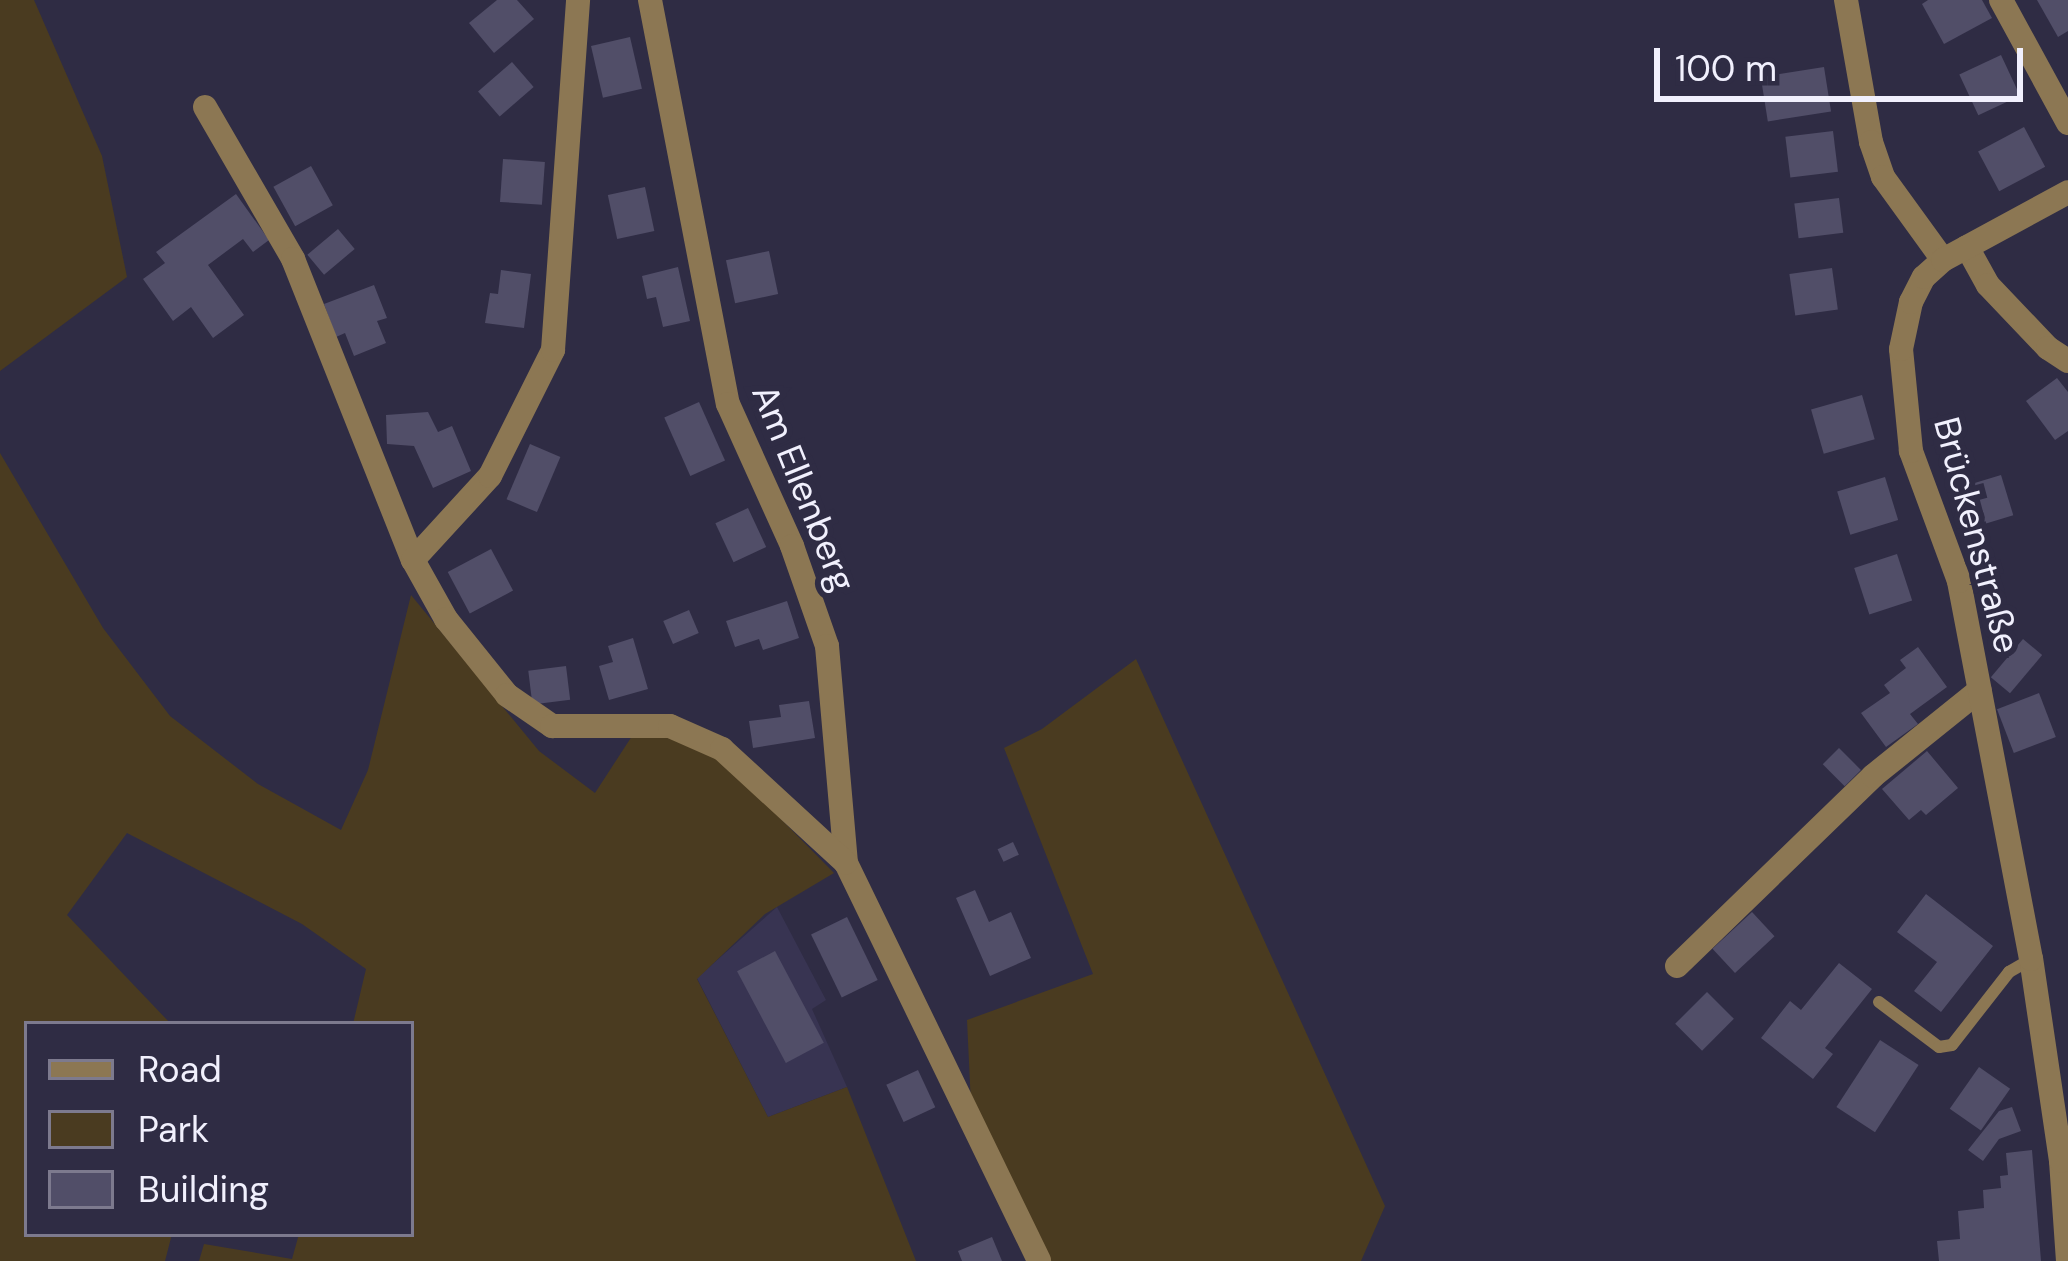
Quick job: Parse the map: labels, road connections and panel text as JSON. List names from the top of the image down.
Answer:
{
  "streets": {
    "street": ["Am Ellenberg", "Brückenstraße"]
  },
  "legend": ["Road", "Park", "Building"],
  "scale_bar": "100 m"
}
